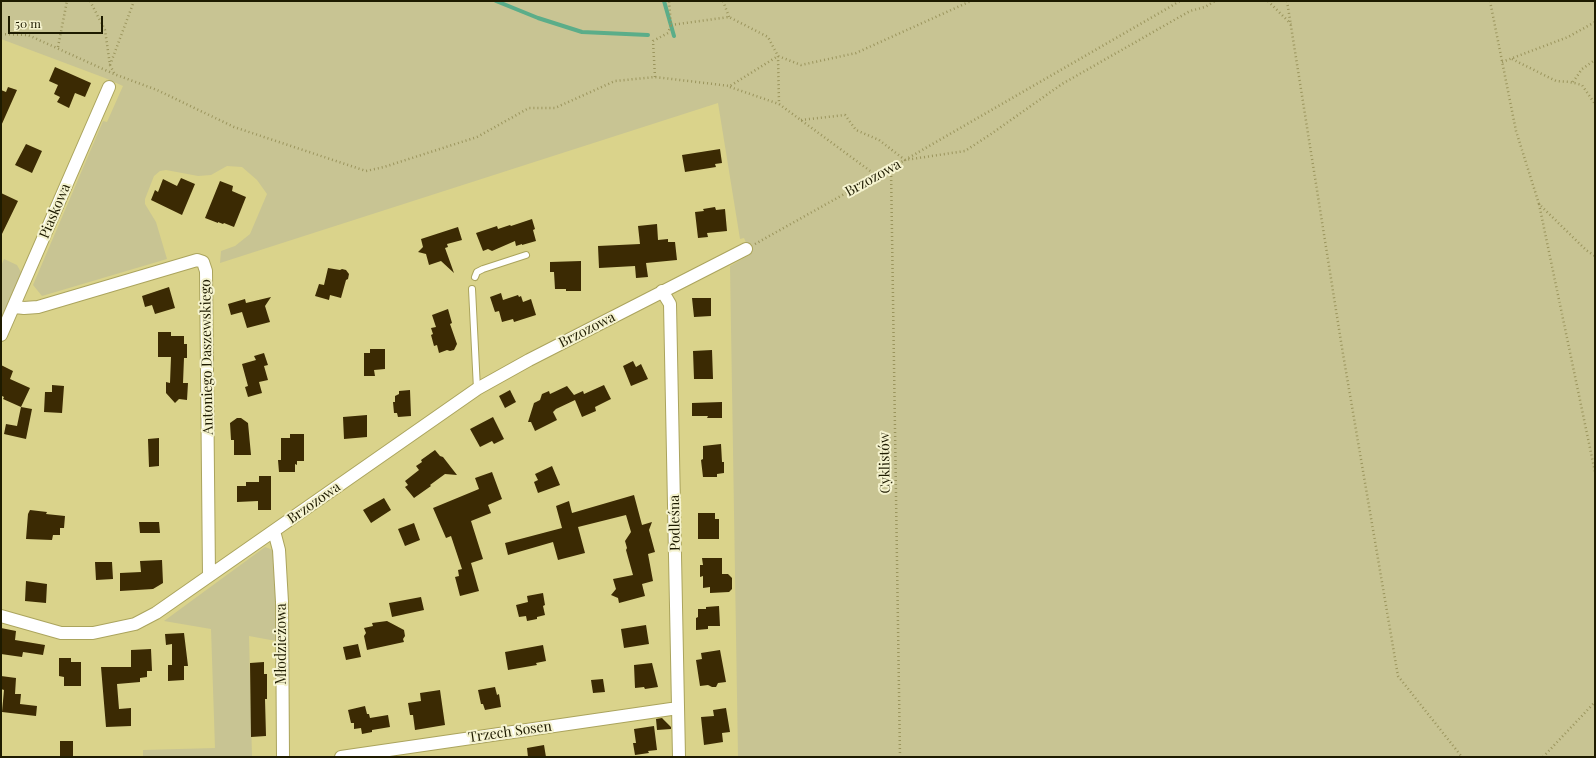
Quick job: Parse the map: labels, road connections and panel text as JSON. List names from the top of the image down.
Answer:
{
  "streets": {
    "street": [
      "Brzozowa",
      "Piaskowa",
      "Antoniego Daszewskiego",
      "Podleśna",
      "Młodzieżowa",
      "Trzech Sosen"
    ],
    "path": ["Cyklistów"]
  },
  "crossings": [
    ["Brzozowa", "Antoniego Daszewskiego"],
    ["Brzozowa", "Cyklistów"],
    ["Brzozowa", "Podleśna"],
    ["Brzozowa", "Młodzieżowa"],
    ["Piaskowa", "Antoniego Daszewskiego"],
    ["Podleśna", "Trzech Sosen"]
  ],
  "scale_bar": "50 m"
}
